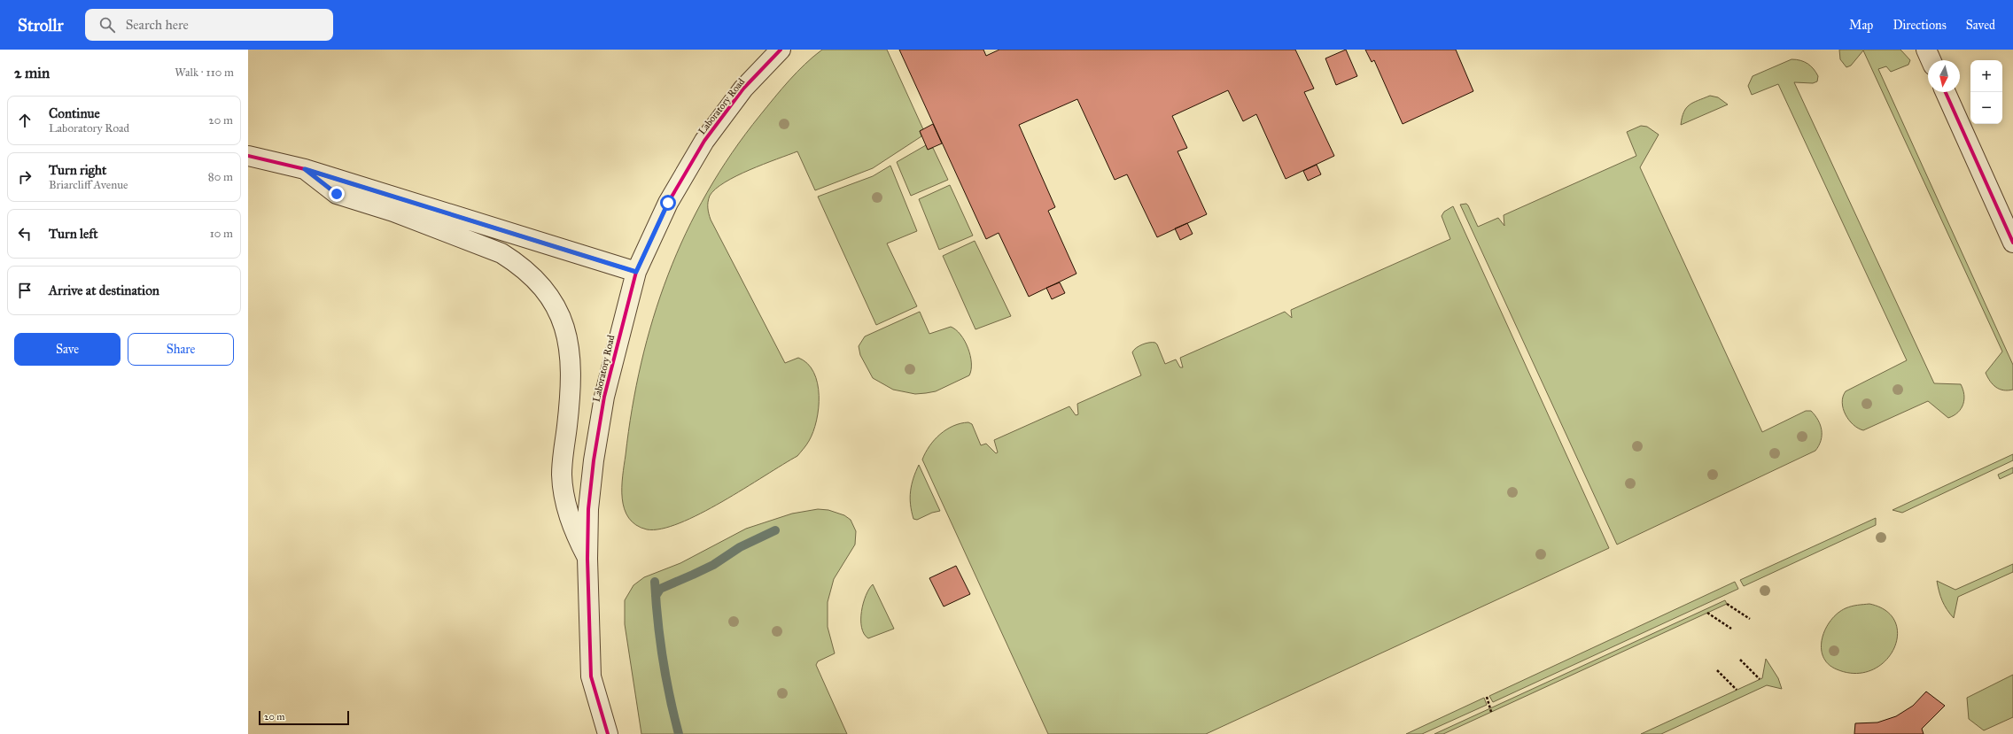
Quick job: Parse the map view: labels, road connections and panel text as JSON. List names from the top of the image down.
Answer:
{
  "streets": {
    "street": ["Laboratory Road"]
  },
  "scale_bar": "20 m",
  "north": "bottom",
  "page": {
    "header": "Strollr",
    "search": "Search here",
    "nav": ["Map", "Directions", "Saved"],
    "heading": ["2 min", "Walk · 110 m"],
    "map_buttons": ["+", "−"],
    "list": [
      ["Continue", "Laboratory Road", "20 m"],
      ["Turn right", "Briarcliff Avenue", "80 m"],
      ["Turn left", "10 m"],
      "Arrive at destination"
    ],
    "buttons": ["Save", "Share"],
    "scale": "20 m"
  }
}
